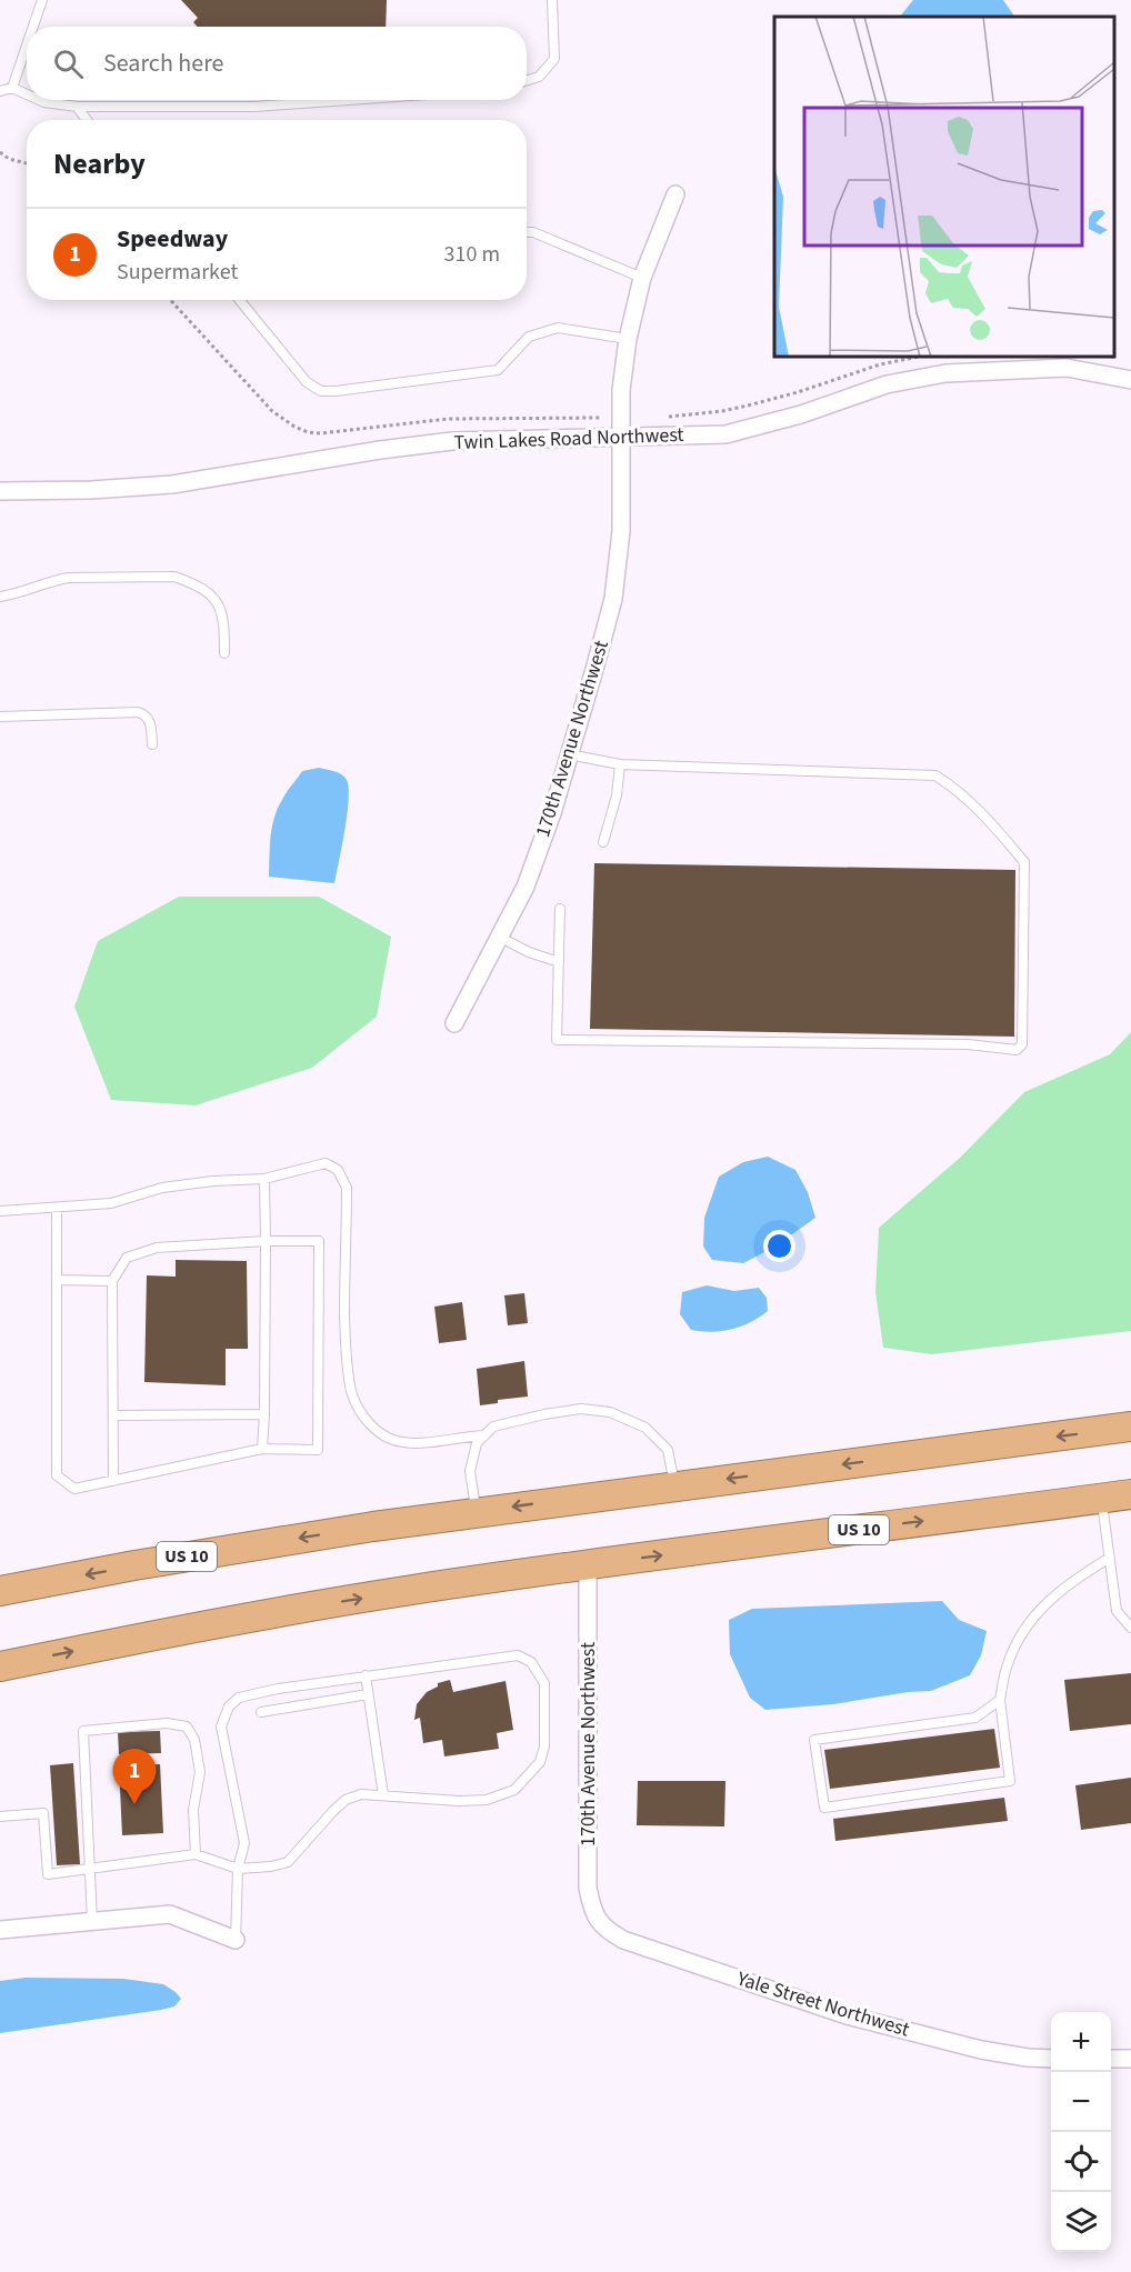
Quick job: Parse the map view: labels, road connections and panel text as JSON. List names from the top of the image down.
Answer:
{
  "streets": {
    "highway": ["US 10"],
    "street": ["Twin Lakes Road Northwest", "170th Avenue Northwest", "Yale Street Northwest"]
  },
  "crossings": [
    ["Twin Lakes Road Northwest", "170th Avenue Northwest"],
    ["170th Avenue Northwest", "US 10"],
    ["170th Avenue Northwest", "Yale Street Northwest"]
  ],
  "page": {
    "search": "Search here",
    "heading": "Nearby",
    "list": [
      {
        "mark": "1",
        "name": "Speedway",
        "note": "Supermarket",
        "value": "310 m"
      }
    ],
    "pins": "1",
    "map_buttons": ["+", "−"]
  }
}
